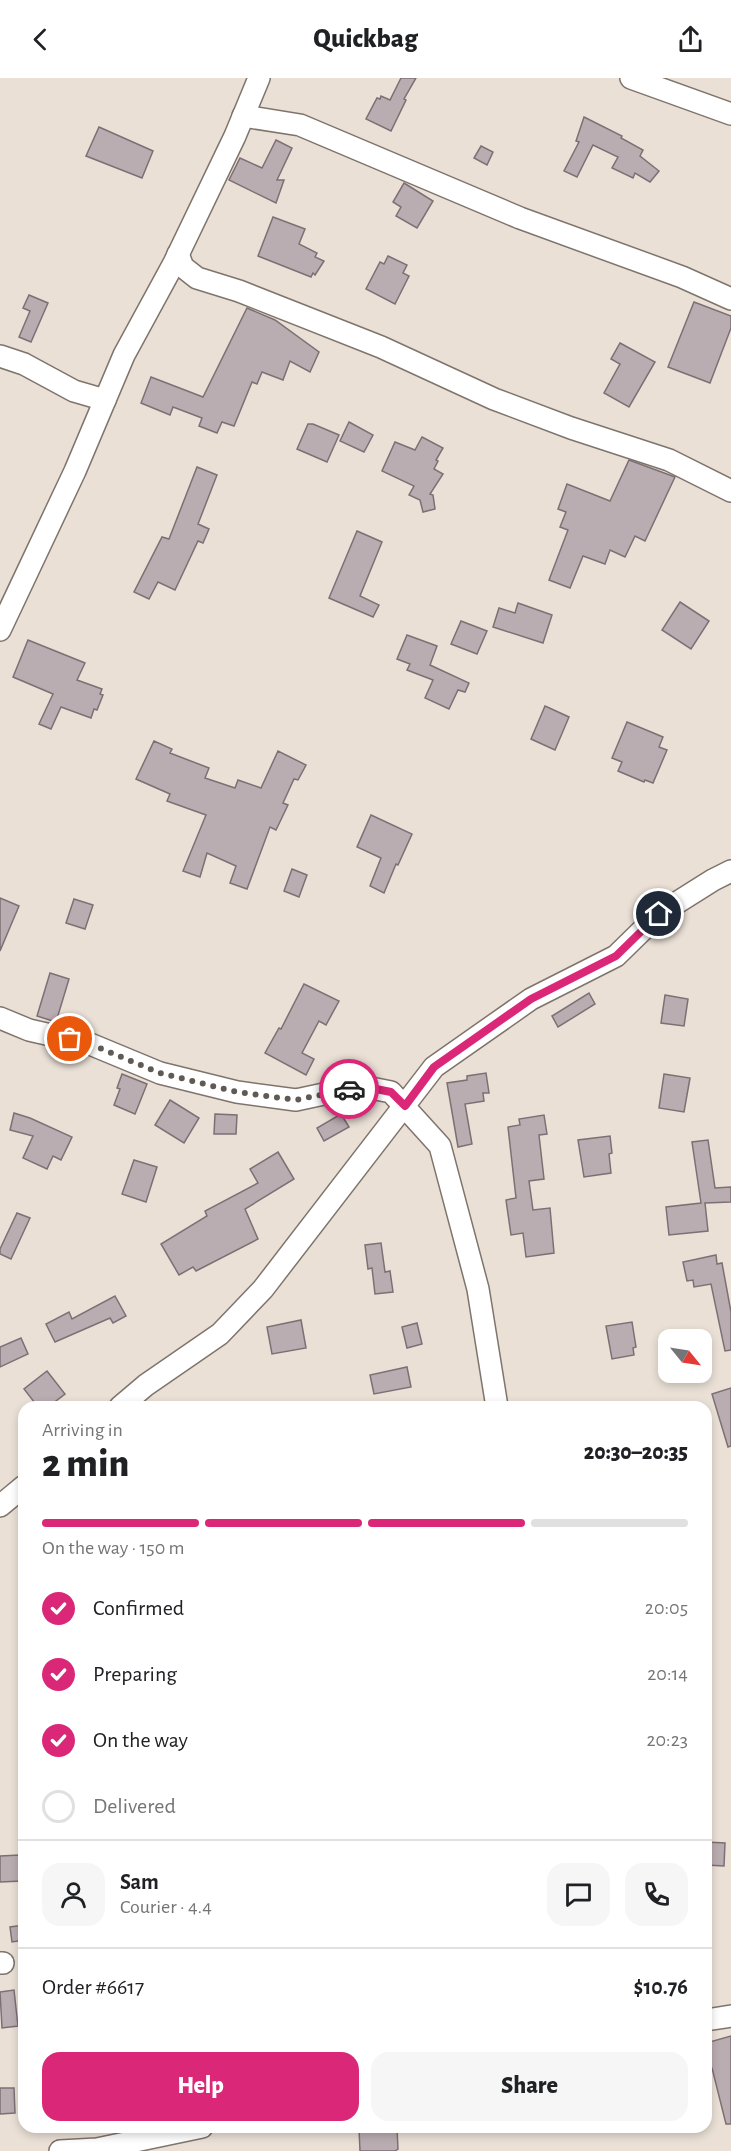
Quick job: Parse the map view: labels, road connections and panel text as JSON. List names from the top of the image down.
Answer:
{
  "north": "bottom right",
  "page": {
    "header": "Quickbag",
    "heading": ["2 min", "Arriving in", "20:30–20:35"],
    "panel": [
      "Sam",
      "Courier · 4.4",
      "Order #6617",
      "$10.76"
    ],
    "bar": "On the way · 150 m",
    "list": [
      ["Confirmed", "20:05"],
      ["Preparing", "20:14"],
      ["On the way", "20:23"],
      "Delivered"
    ],
    "buttons": ["Help", "Share"]
  }
}
